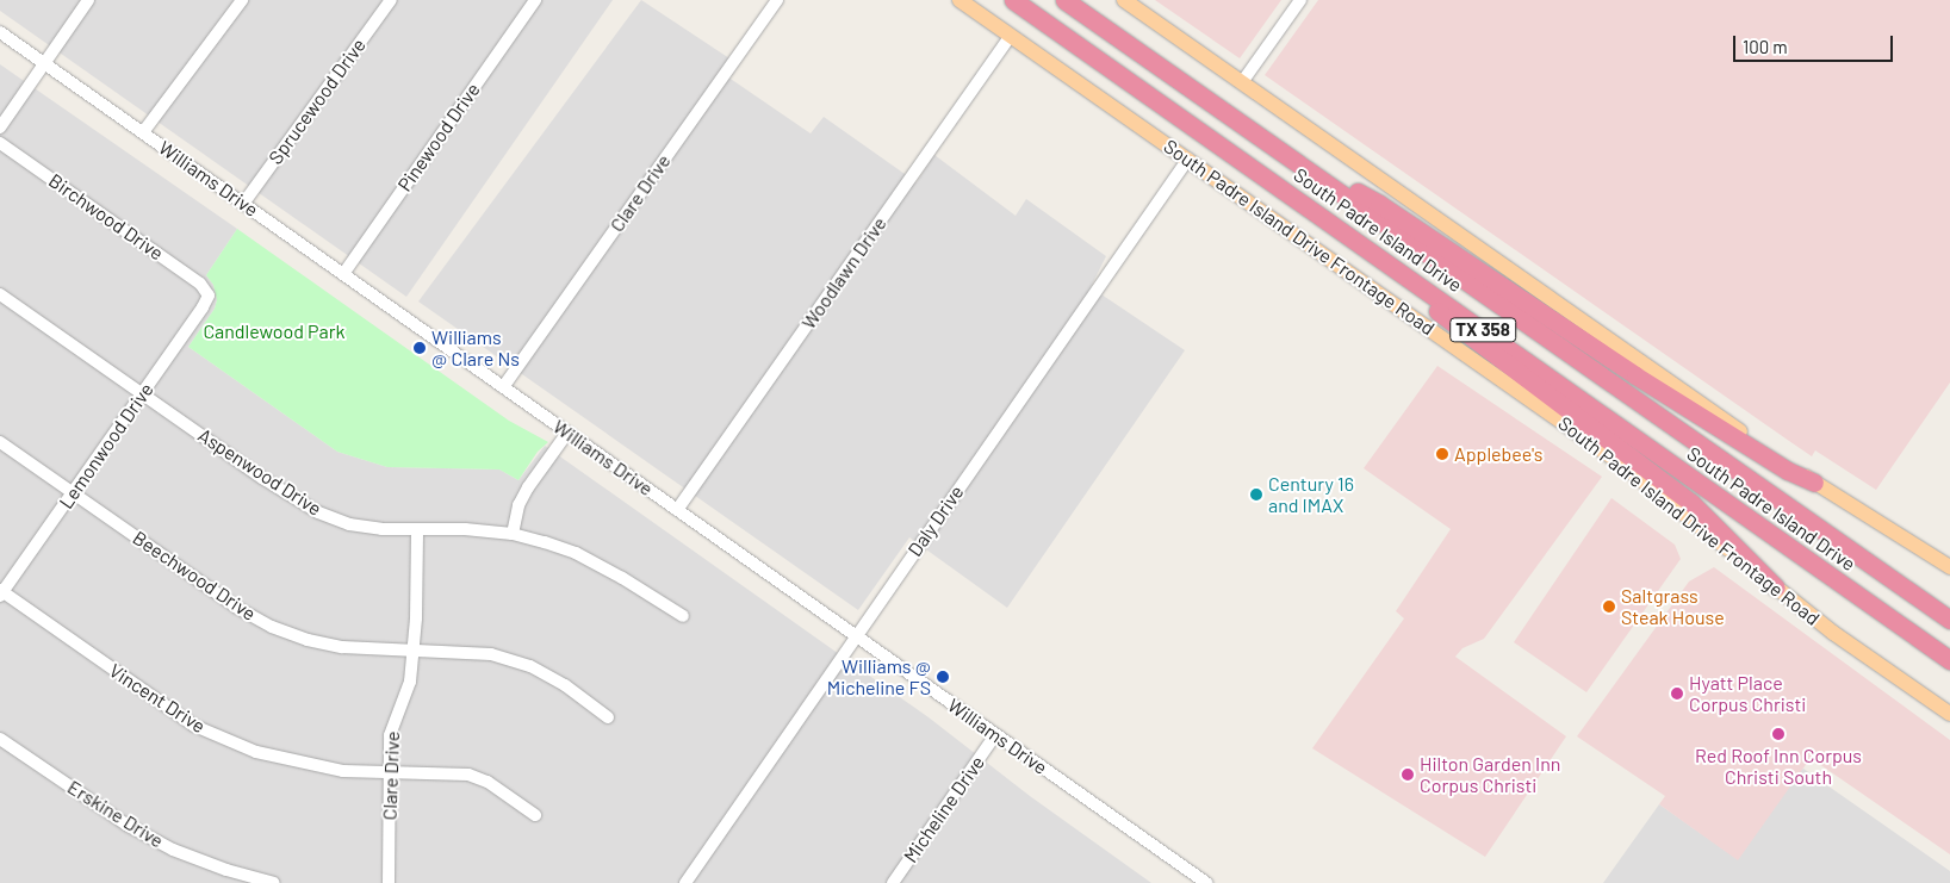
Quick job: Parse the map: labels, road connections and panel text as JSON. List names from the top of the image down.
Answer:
{
  "streets": {
    "highway": ["South Padre Island Drive", "TX 358"],
    "main road": ["South Padre Island Drive Frontage Road"],
    "street": [
      "Sprucewood Drive",
      "Pinewood Drive",
      "Williams Drive",
      "Clare Drive",
      "Birchwood Drive",
      "Woodlawn Drive",
      "Lemonwood Drive",
      "Aspenwood Drive",
      "Daly Drive",
      "Beechwood Drive",
      "Vincent Drive",
      "Micheline Drive",
      "Erskine Drive"
    ]
  },
  "crossings": [
    ["Sprucewood Drive", "Williams Drive"],
    ["Pinewood Drive", "Williams Drive"],
    ["Williams Drive", "Clare Drive"],
    ["Williams Drive", "Woodlawn Drive"],
    ["Williams Drive", "Daly Drive"],
    ["Williams Drive", "Micheline Drive"],
    ["Clare Drive", "Aspenwood Drive"],
    ["Clare Drive", "Beechwood Drive"],
    ["Clare Drive", "Vincent Drive"],
    ["Birchwood Drive", "Lemonwood Drive"],
    ["South Padre Island Drive Frontage Road", "Woodlawn Drive"],
    ["South Padre Island Drive Frontage Road", "Daly Drive"],
    ["Lemonwood Drive", "Aspenwood Drive"],
    ["Lemonwood Drive", "Beechwood Drive"],
    ["Lemonwood Drive", "Vincent Drive"]
  ],
  "parks": ["Candlewood Park"],
  "places": [
    "Williams @ Clare Ns",
    "Applebee's",
    "Century 16 and IMAX",
    "Saltgrass Steak House",
    "Williams @ Micheline FS",
    "Hyatt Place Corpus Christi",
    "Red Roof Inn Corpus Christi South",
    "Hilton Garden Inn Corpus Christi"
  ],
  "scale_bar": "100 m"
}
